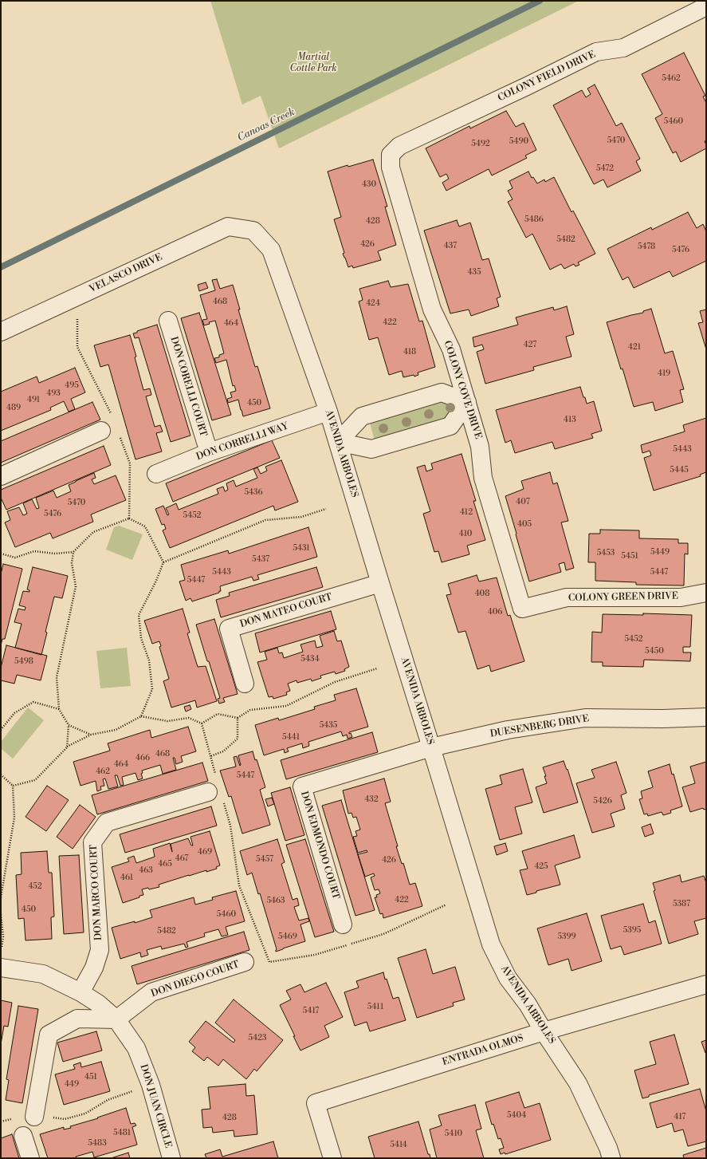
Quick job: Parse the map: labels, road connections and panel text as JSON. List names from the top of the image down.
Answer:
{
  "streets": {
    "street": [
      "COLONY FIELD DRIVE",
      "VELASCO DRIVE",
      "DON CORELLI COURT",
      "COLONY COVE DRIVE",
      "DON CORRELLI WAY",
      "AVENIDA ARBOLES",
      "COLONY GREEN DRIVE",
      "DON MATEO COURT",
      "DUESENBERG DRIVE",
      "DON EDMONDO COURT",
      "DON MARCO COURT",
      "DON DIEGO COURT",
      "ENTRADA OLMOS",
      "DON JUAN CIRCLE"
    ]
  },
  "crossings": [
    ["COLONY FIELD DRIVE", "COLONY COVE DRIVE"],
    ["VELASCO DRIVE", "AVENIDA ARBOLES"],
    ["DON CORELLI COURT", "DON CORRELLI WAY"],
    ["COLONY COVE DRIVE", "COLONY GREEN DRIVE"],
    ["DON CORRELLI WAY", "AVENIDA ARBOLES"],
    ["AVENIDA ARBOLES", "DON MATEO COURT"],
    ["AVENIDA ARBOLES", "DUESENBERG DRIVE"],
    ["AVENIDA ARBOLES", "DON EDMONDO COURT"],
    ["AVENIDA ARBOLES", "ENTRADA OLMOS"],
    ["DUESENBERG DRIVE", "DON EDMONDO COURT"],
    ["DON MARCO COURT", "DON JUAN CIRCLE"],
    ["DON DIEGO COURT", "DON JUAN CIRCLE"]
  ],
  "water": ["Canoas Creek"],
  "parks": ["Martial Cottle Park"],
  "house_numbers": [
    "5462",
    "5460",
    "5470",
    "5490",
    "5492",
    "5472",
    "430",
    "5486",
    "428",
    "5482",
    "426",
    "437",
    "5478",
    "5476",
    "435",
    "468",
    "424",
    "422",
    "464",
    "427",
    "421",
    "418",
    "419",
    "495",
    "493",
    "491",
    "450",
    "489",
    "413",
    "5443",
    "5445",
    "5436",
    "407",
    "5470",
    "412",
    "5476",
    "5452",
    "405",
    "410",
    "5431",
    "5449",
    "5453",
    "5451",
    "5437",
    "5443",
    "5447",
    "5447",
    "408",
    "406",
    "5452",
    "5450",
    "5434",
    "5498",
    "5435",
    "5441",
    "468",
    "466",
    "464",
    "462",
    "5447",
    "432",
    "5426",
    "469",
    "467",
    "5457",
    "426",
    "465",
    "425",
    "463",
    "461",
    "452",
    "422",
    "5463",
    "5387",
    "450",
    "5460",
    "5395",
    "5482",
    "5469",
    "5399",
    "5411",
    "5417",
    "5423",
    "451",
    "449",
    "5404",
    "417",
    "428",
    "5481",
    "5410",
    "5483",
    "5414"
  ]
}
